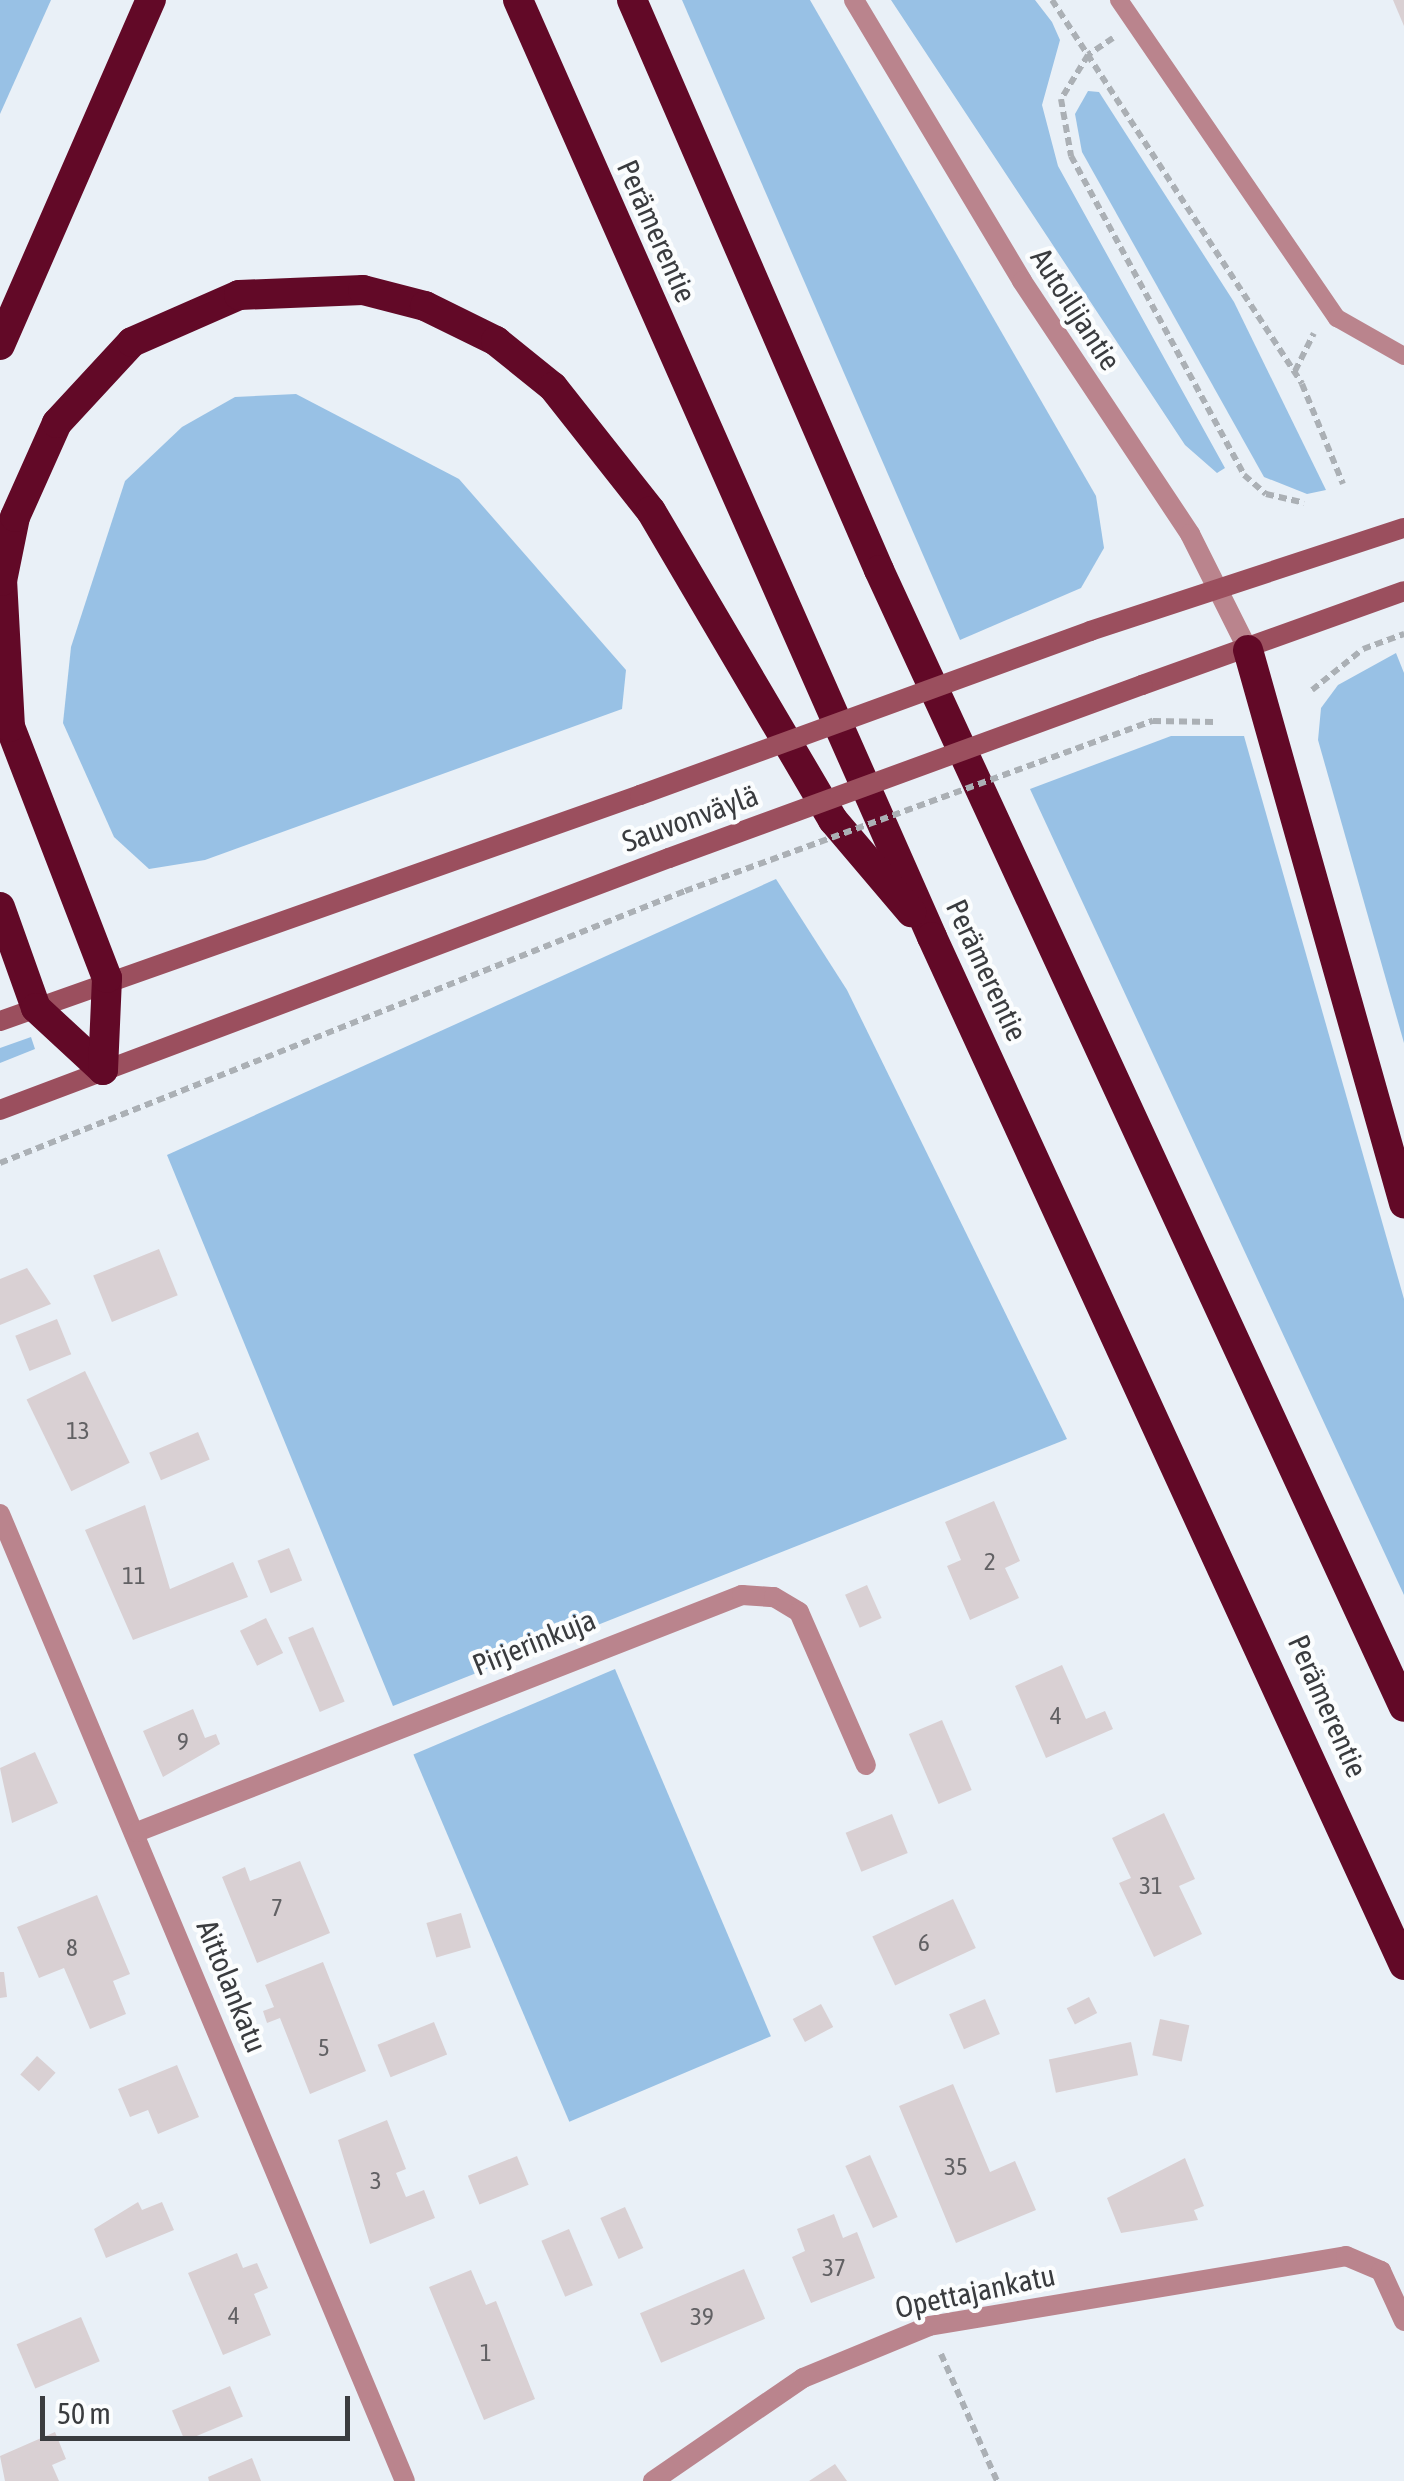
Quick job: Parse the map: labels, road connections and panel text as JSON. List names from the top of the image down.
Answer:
{
  "streets": {
    "highway": ["Perämerentie"],
    "main road": ["Sauvonväylä"],
    "street": [
      "Autoilijantie",
      "Pirjerinkuja",
      "Aittolankatu",
      "Opettajankatu"
    ]
  },
  "crossings": [
    ["Autoilijantie", "Sauvonväylä"],
    ["Pirjerinkuja", "Aittolankatu"]
  ],
  "house_numbers": [
    "13",
    "2",
    "11",
    "4",
    "9",
    "31",
    "7",
    "6",
    "8",
    "5",
    "35",
    "3",
    "37",
    "4",
    "39",
    "1"
  ],
  "scale_bar": "50 m"
}
